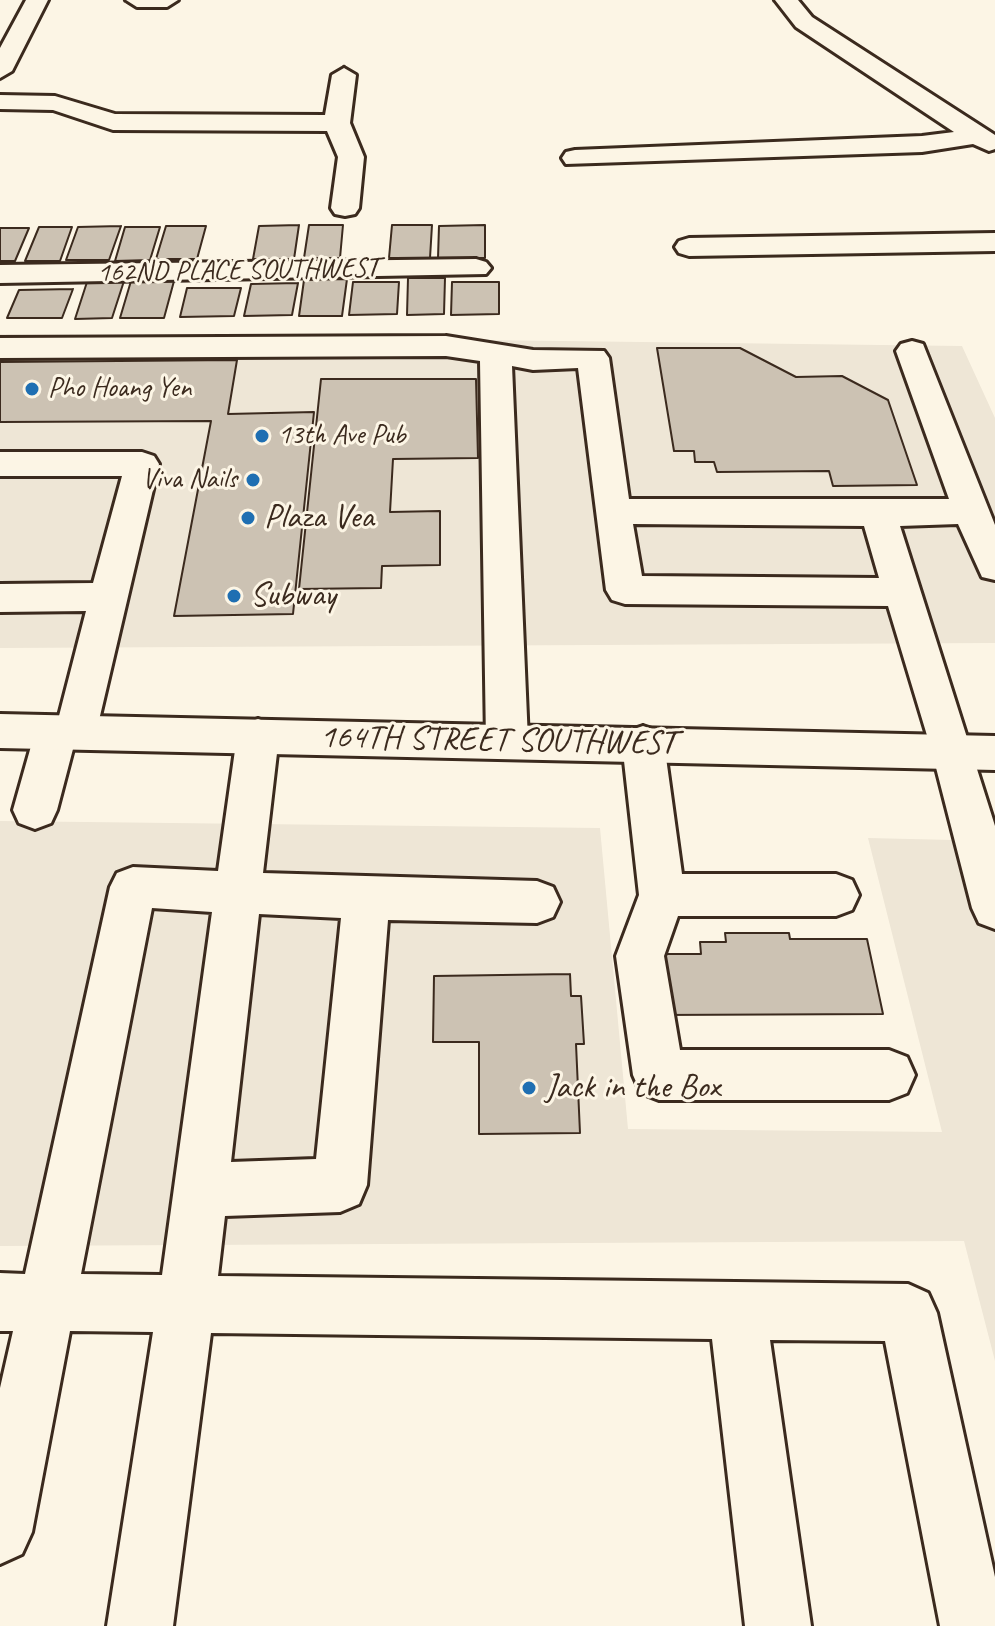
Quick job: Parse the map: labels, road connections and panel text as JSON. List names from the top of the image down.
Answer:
{
  "streets": {
    "street": ["162ND PLACE SOUTHWEST", "164TH STREET SOUTHWEST"]
  },
  "places": [
    "Pho Hoang Yen",
    "13th Ave Pub",
    "Viva Nails",
    "Plaza Vea",
    "Subway",
    "Jack in the Box"
  ]
}
